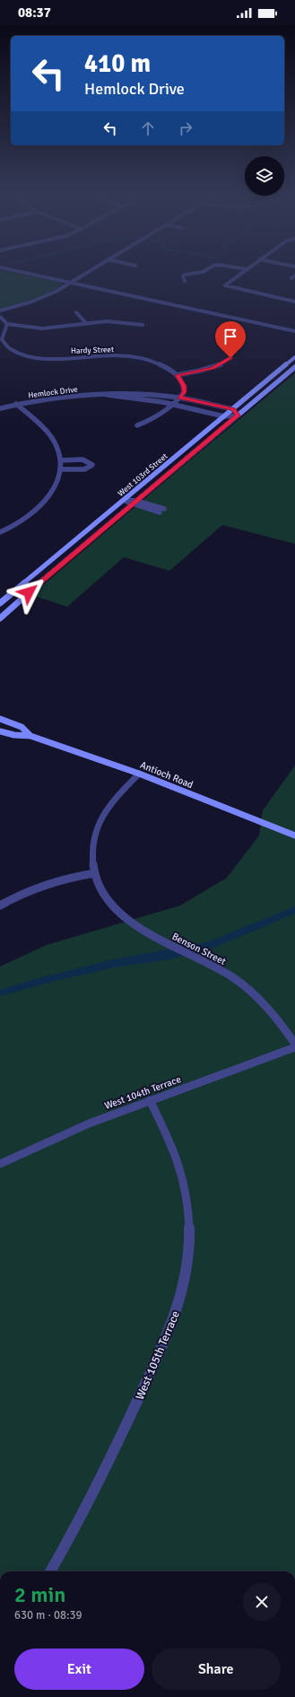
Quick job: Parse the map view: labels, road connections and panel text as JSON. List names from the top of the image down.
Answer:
{
  "streets": {
    "main road": ["West 103rd Street", "Antioch Road"],
    "street": [
      "Hardy Street",
      "Hemlock Drive",
      "Benson Street",
      "West 104th Terrace",
      "West 105th Terrace"
    ]
  },
  "crossings": [
    ["Hemlock Drive", "West 103rd Street"],
    ["Antioch Road", "Benson Street"],
    ["West 104th Terrace", "West 105th Terrace"]
  ],
  "page": {
    "status": "08:37",
    "turn": ["410 m", "Hemlock Drive"],
    "heading": ["2 min", "630 m · 08:39"],
    "buttons": ["Exit", "Share"]
  }
}
